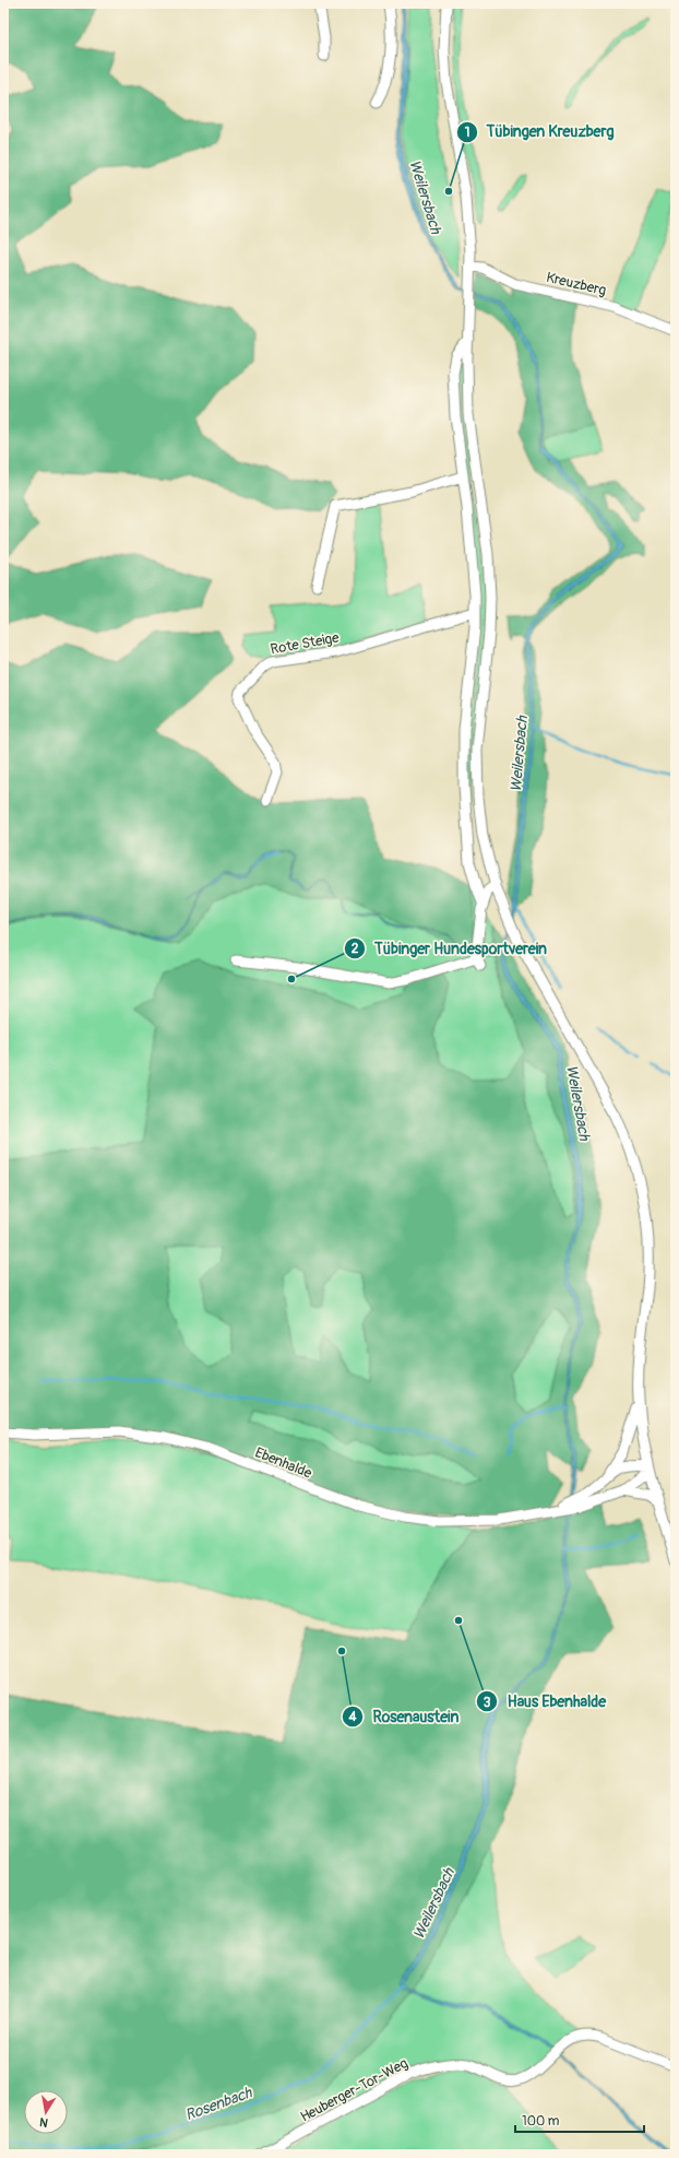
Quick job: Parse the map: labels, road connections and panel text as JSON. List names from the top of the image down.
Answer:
{
  "streets": {
    "street": [
      "Kreuzberg",
      "Rote Steige",
      "Ebenhalde",
      "Heuberger-Tor-Weg"
    ]
  },
  "water": ["Weilersbach", "Rosenbach"],
  "places": [
    "Tübingen Kreuzberg",
    "Tübinger Hundesportverein",
    "Haus Ebenhalde",
    "Rosenaustein"
  ],
  "scale_bar": "100 m",
  "north": "bottom"
}
